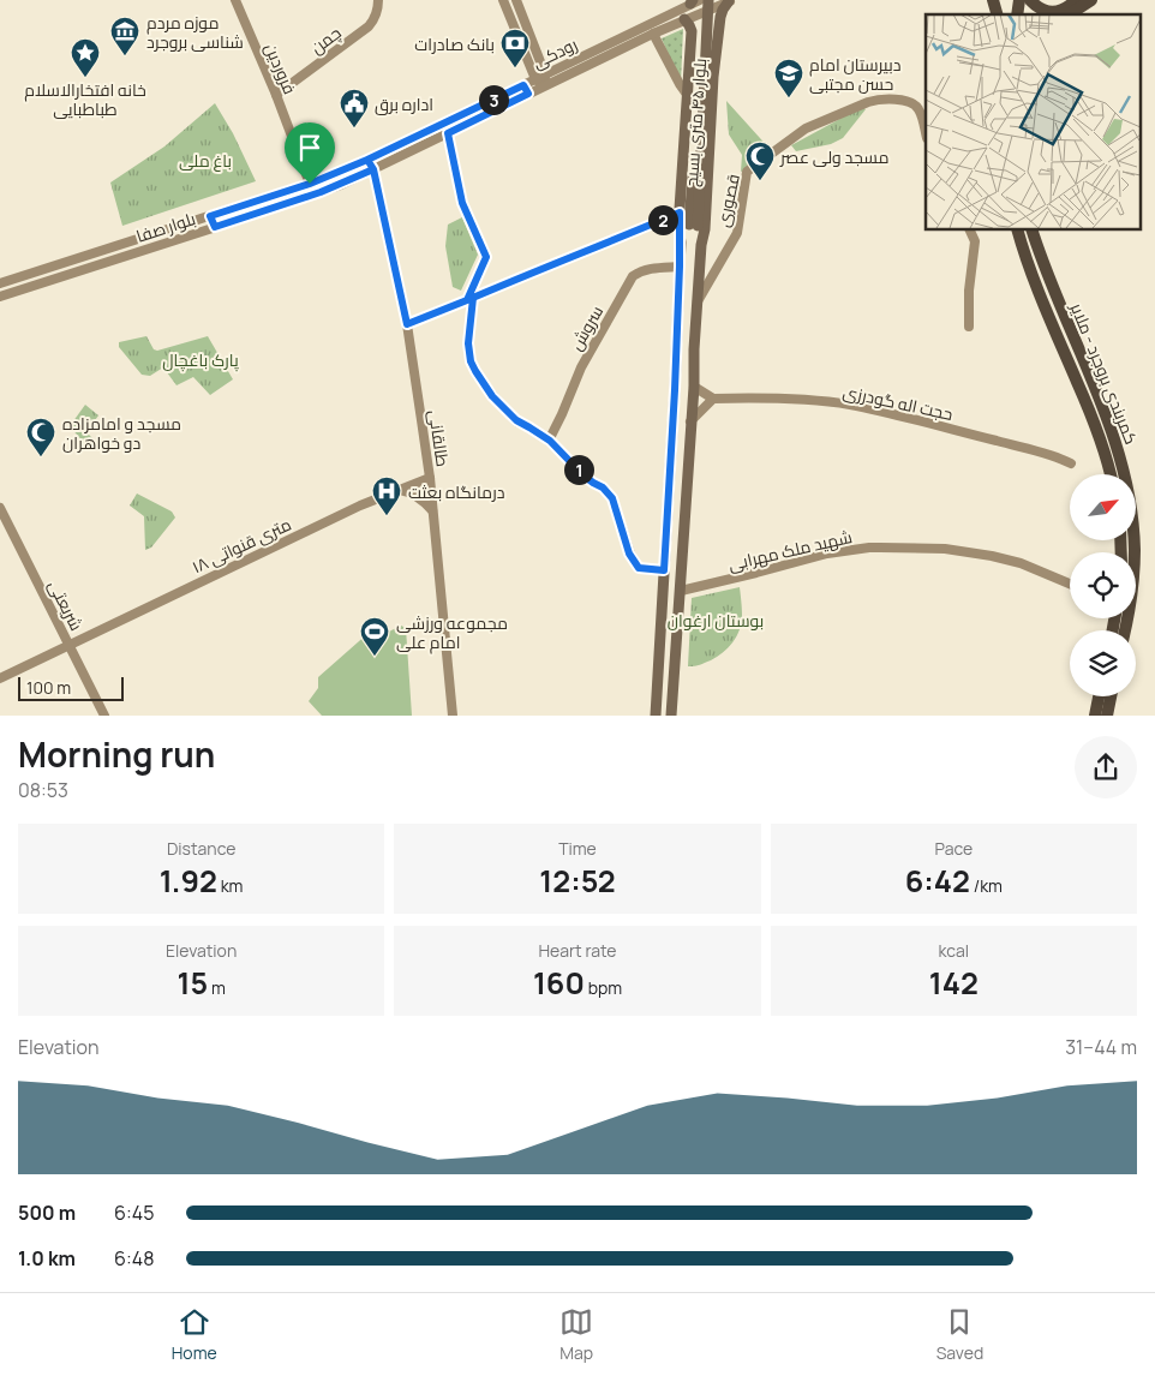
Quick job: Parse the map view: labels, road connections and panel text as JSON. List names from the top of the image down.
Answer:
{
  "streets": {
    "highway": ["کمربندی بروجرد - ملایر"],
    "main road": ["بلوار ۴۵ متری بسیج"],
    "street": [
      "چمن",
      "رودکی",
      "فروردین",
      "قصوری",
      "بلوار صفا",
      "سروش",
      "حجت اله گودرزی",
      "طالقانی",
      "۱۸ متری قنواتی",
      "شهید ملک مهرابی",
      "شریعتی"
    ]
  },
  "crossings": [
    ["چمن", "فروردین"],
    ["رودکی", "بلوار ۴۵ متری بسیج"],
    ["رودکی", "بلوار صفا"],
    ["رودکی", "طالقانی"],
    ["فروردین", "بلوار صفا"],
    ["بلوار ۴۵ متری بسیج", "قصوری"],
    ["بلوار ۴۵ متری بسیج", "سروش"],
    ["بلوار ۴۵ متری بسیج", "شهید ملک مهرابی"],
    ["بلوار صفا", "طالقانی"],
    ["طالقانی", "۱۸ متری قنواتی"],
    ["۱۸ متری قنواتی", "شریعتی"]
  ],
  "parks": ["باغ ملی", "پارک باغچال", "بوستان ارغوان"],
  "places": {
    "museum": ["موزه مردم شناسی بروجرد"],
    "bank": ["بانک صادرات"],
    "place": ["خانه افتخارالاسلام طباطبایی"],
    "school or university": ["دبیرستان امام حسن مجتبی"],
    "public building": ["اداره برق"],
    "mosque": ["مسجد ولی عصر", "مسجد و امامزاده دو خواهران"],
    "hospital": ["درمانگاه بعثت"],
    "sports": ["مجموعه ورزشی امام علی"]
  },
  "scale_bar": "100 m",
  "north": "top right",
  "page": {
    "pins": ["3", "2", "1"],
    "scale": "100 m",
    "heading": ["Morning run", "08:53"],
    "stats": [
      ["Distance", "1.92 km"],
      ["Time", "12:52"],
      ["Pace", "6:42 /km"],
      ["Elevation", "15 m"],
      ["Heart rate", "160 bpm"],
      ["kcal", "142"]
    ],
    "chart": ["Elevation", "31–44 m"],
    "list": [
      {
        "name": "500 m",
        "note": "6:45"
      },
      {
        "name": "1.0 km",
        "note": "6:48"
      }
    ],
    "tabs": ["Home", "Map", "Saved"]
  }
}
